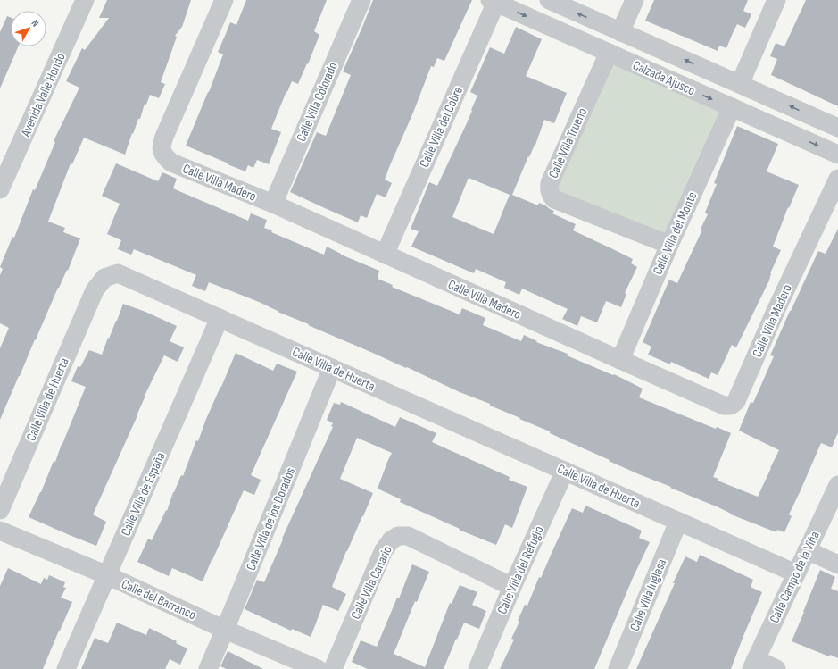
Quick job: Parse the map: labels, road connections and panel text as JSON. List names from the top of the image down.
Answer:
{
  "streets": {
    "street": [
      "Calzada Ajusco",
      "Avenida Valle Hondo",
      "Calle Villa Colorado",
      "Calle Villa del Cobre",
      "Calle Villa Trueno",
      "Calle Villa Madero",
      "Calle Villa del Monte",
      "Calle Villa de Huerta",
      "Calle Villa de España",
      "Calle Villa de los Dorados",
      "Calle Villa del Refugio",
      "Calle Campo de la Viña",
      "Calle Villa Canario",
      "Calle Villa Inglesa",
      "Calle del Barranco"
    ]
  },
  "crossings": [
    ["Calzada Ajusco", "Calle Villa del Cobre"],
    ["Calzada Ajusco", "Calle Villa Trueno"],
    ["Calzada Ajusco", "Calle Villa del Monte"],
    ["Calle Villa Colorado", "Calle Villa Madero"],
    ["Calle Villa del Cobre", "Calle Villa Madero"],
    ["Calle Villa Trueno", "Calle Villa del Monte"],
    ["Calle Villa Madero", "Calle Villa del Monte"],
    ["Calle Villa de Huerta", "Calle Villa de España"],
    ["Calle Villa de Huerta", "Calle Villa de los Dorados"],
    ["Calle Villa de Huerta", "Calle Villa del Refugio"],
    ["Calle Villa de Huerta", "Calle Campo de la Viña"],
    ["Calle Villa de Huerta", "Calle Villa Inglesa"],
    ["Calle Villa de España", "Calle del Barranco"],
    ["Calle Villa de los Dorados", "Calle del Barranco"],
    ["Calle Villa del Refugio", "Calle Villa Canario"]
  ],
  "north": "top right"
}
